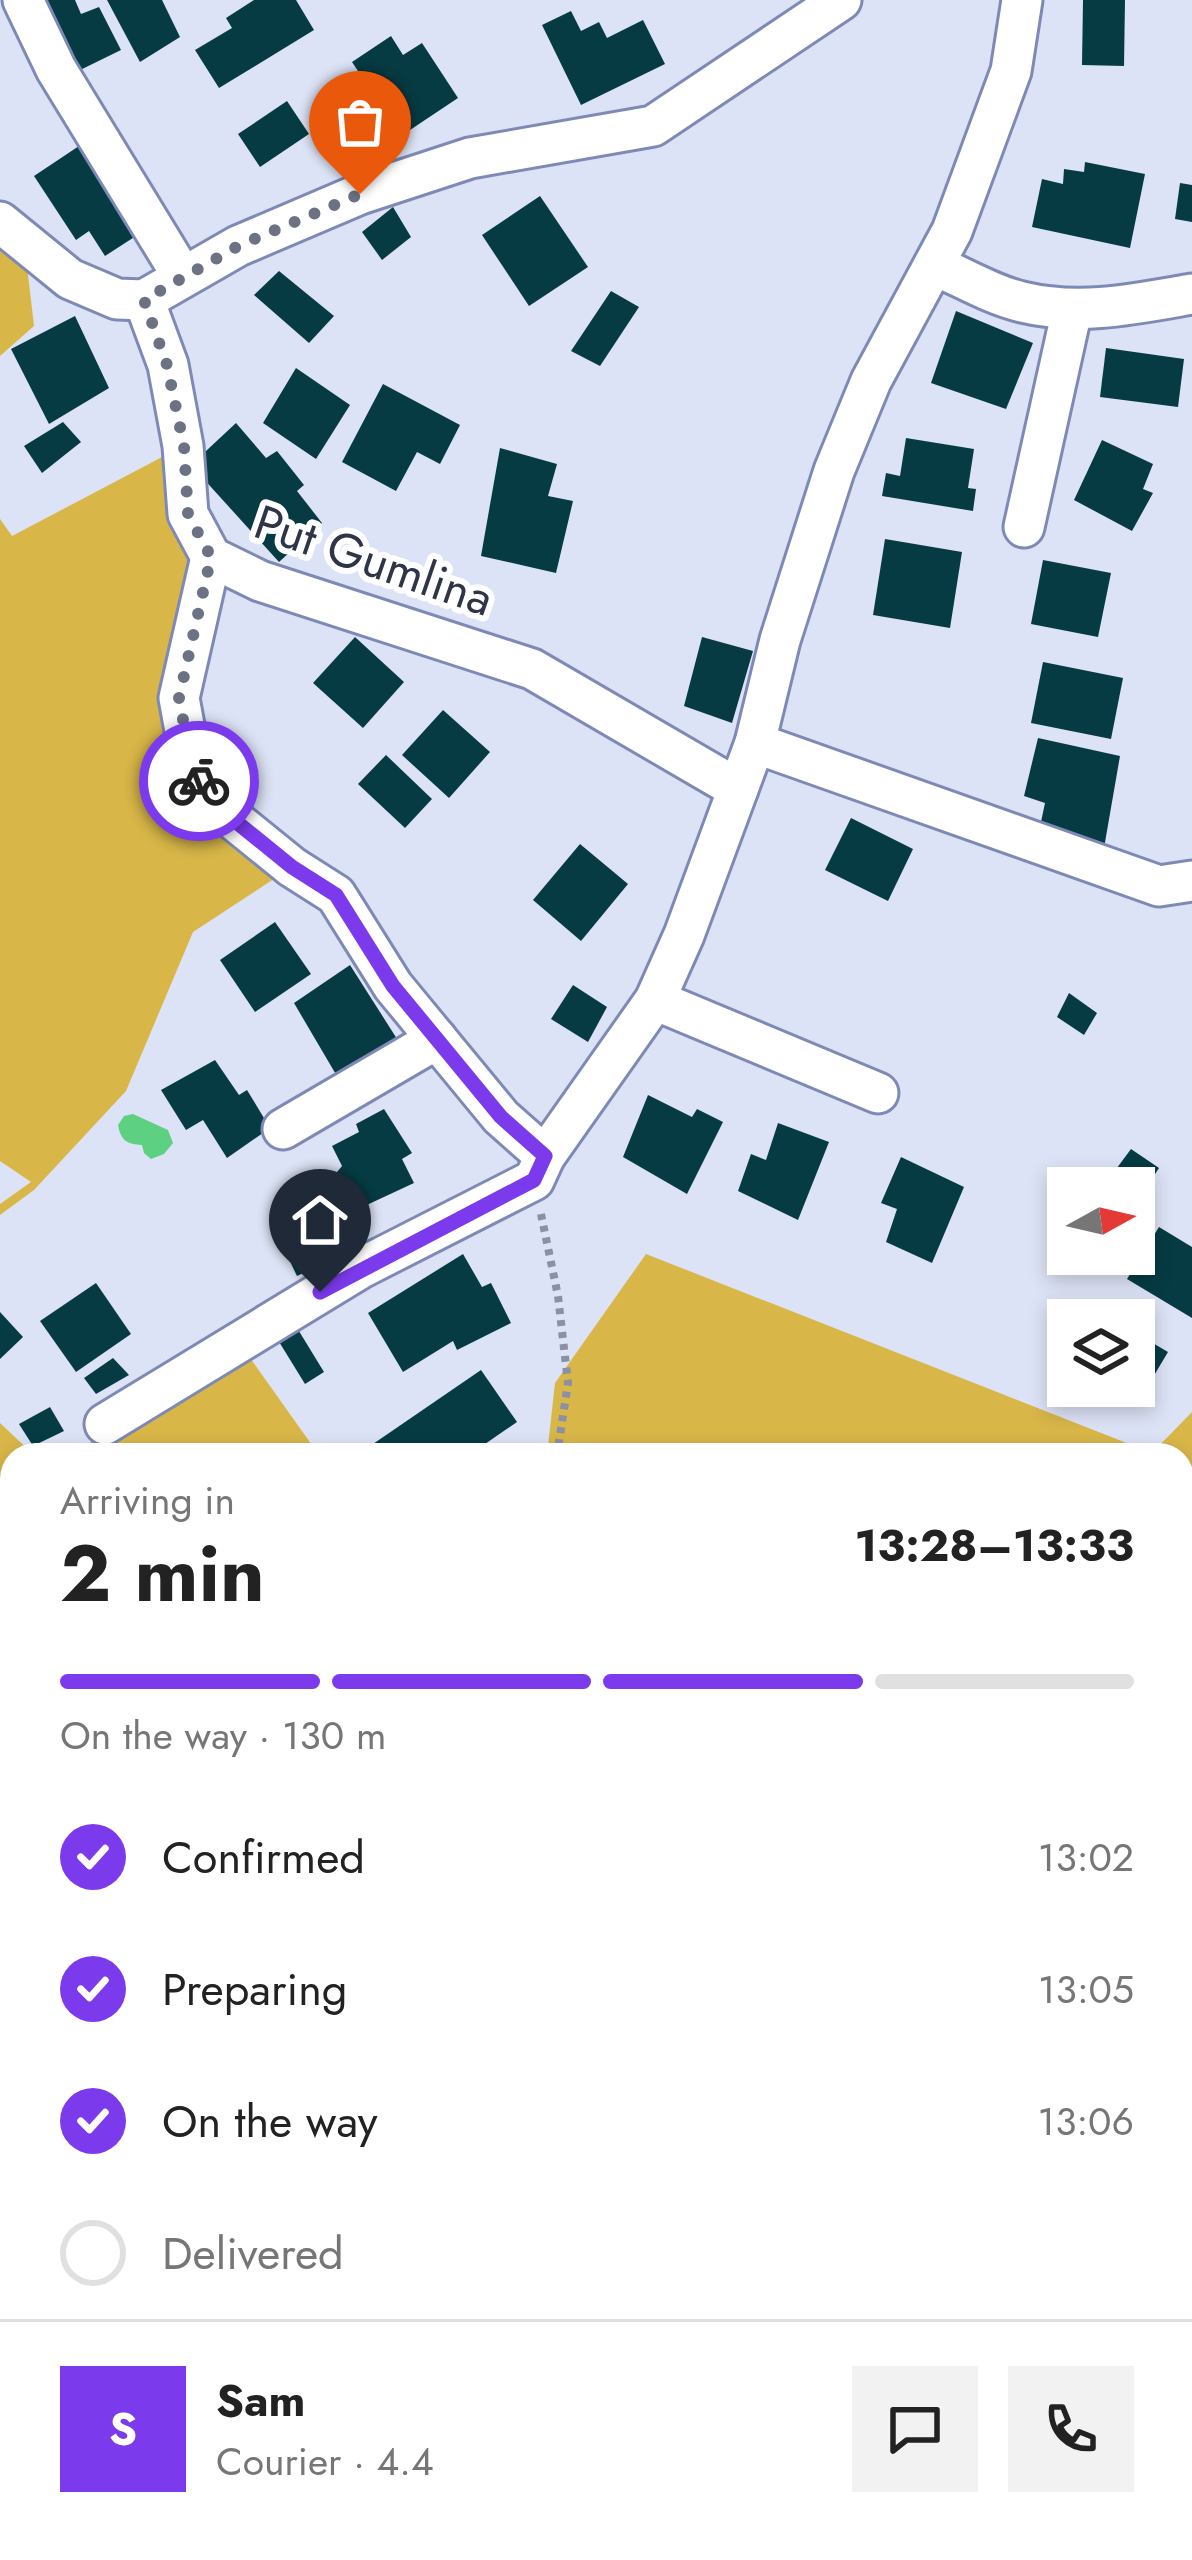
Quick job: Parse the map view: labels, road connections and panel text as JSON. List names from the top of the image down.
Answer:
{
  "streets": {
    "street": ["Put Gumlina"]
  },
  "north": "right",
  "page": {
    "heading": ["2 min", "Arriving in", "13:28–13:33"],
    "panel": ["Sam", "Courier · 4.4"],
    "bar": "On the way · 130 m",
    "list": [
      ["Confirmed", "13:02"],
      ["Preparing", "13:05"],
      ["On the way", "13:06"],
      "Delivered"
    ],
    "round": "S"
  }
}
